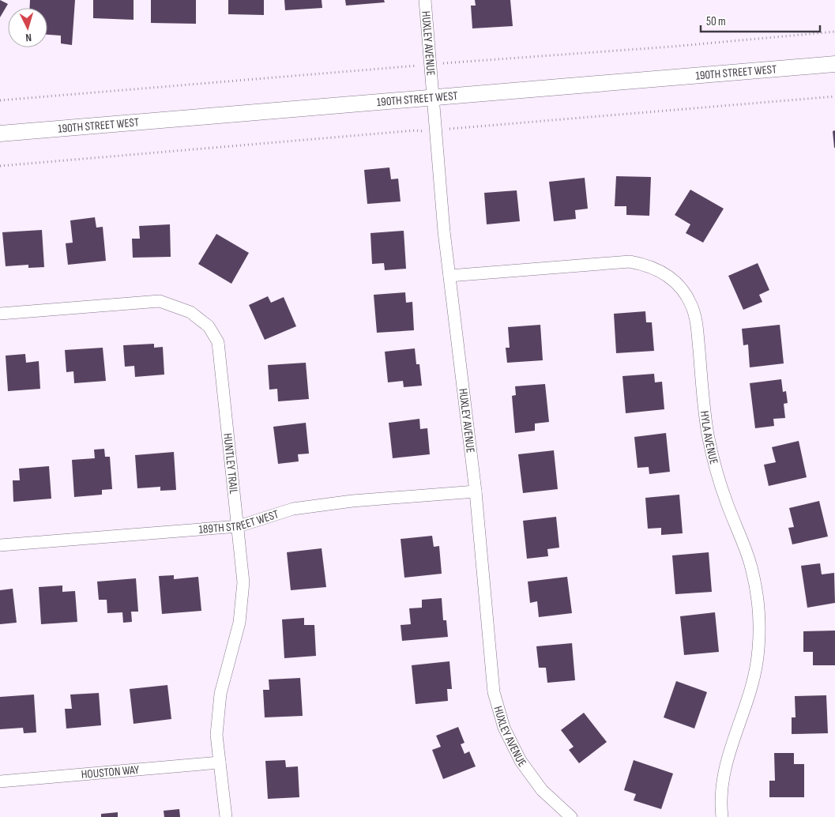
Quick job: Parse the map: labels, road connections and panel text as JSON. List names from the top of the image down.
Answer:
{
  "streets": {
    "street": [
      "HUXLEY AVENUE",
      "190TH STREET WEST",
      "HYLA AVENUE",
      "HUNTLEY TRAIL",
      "189TH STREET WEST",
      "HOUSTON WAY"
    ]
  },
  "crossings": [
    ["HUXLEY AVENUE", "190TH STREET WEST"],
    ["HUXLEY AVENUE", "HYLA AVENUE"],
    ["HUXLEY AVENUE", "189TH STREET WEST"],
    ["HUNTLEY TRAIL", "189TH STREET WEST"],
    ["HUNTLEY TRAIL", "HOUSTON WAY"]
  ],
  "scale_bar": "50 m",
  "north": "bottom"
}
